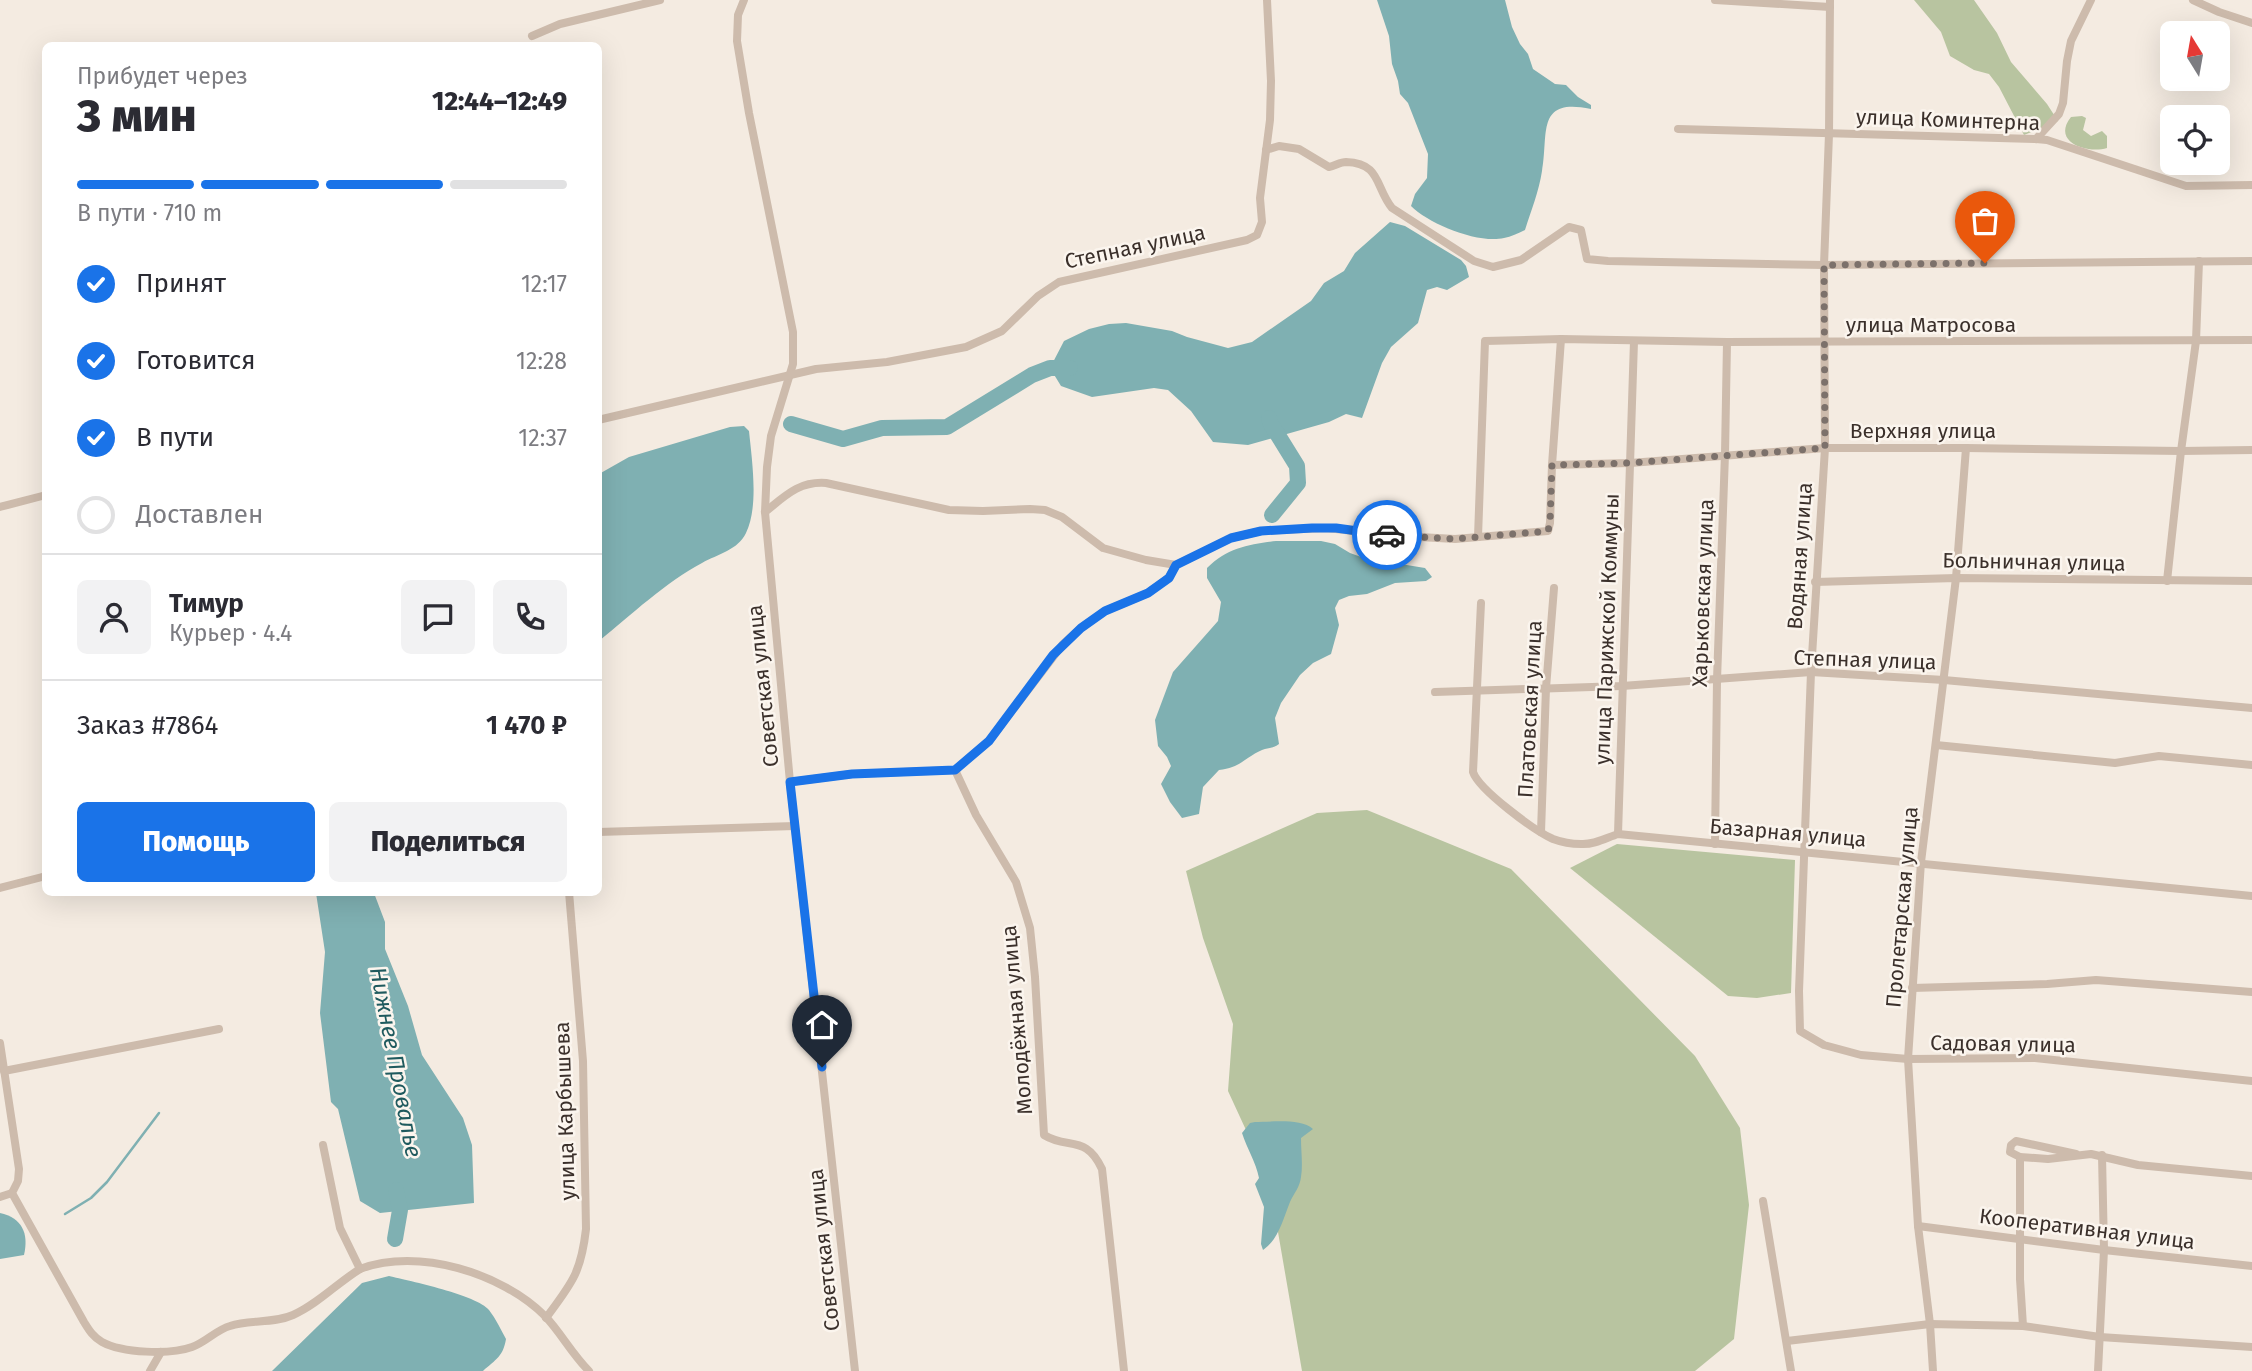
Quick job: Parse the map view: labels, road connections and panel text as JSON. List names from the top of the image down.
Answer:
{
  "streets": {
    "street": [
      "улица Коминтерна",
      "Степная улица",
      "улица Матросова",
      "Верхняя улица",
      "Водяная улица",
      "Больничная улица",
      "Харьковская улица",
      "улица Парижской Коммуны",
      "Советская улица",
      "Платовская улица",
      "Базарная улица",
      "Пролетарская улица",
      "Молодёжная улица",
      "Садовая улица",
      "улица Карбышева",
      "Кооперативная улица"
    ]
  },
  "crossings": [
    ["улица Коминтерна", "Водяная улица"],
    ["Степная улица", "Водяная улица"],
    ["Степная улица", "Харьковская улица"],
    ["Степная улица", "улица Парижской Коммуны"],
    ["Степная улица", "Советская улица"],
    ["Степная улица", "Платовская улица"],
    ["Степная улица", "Базарная улица"],
    ["Степная улица", "Пролетарская улица"],
    ["улица Матросова", "Водяная улица"],
    ["улица Матросова", "Харьковская улица"],
    ["улица Матросова", "улица Парижской Коммуны"],
    ["Верхняя улица", "Водяная улица"],
    ["Верхняя улица", "Харьковская улица"],
    ["Верхняя улица", "улица Парижской Коммуны"],
    ["Верхняя улица", "Пролетарская улица"],
    ["Водяная улица", "Больничная улица"],
    ["Водяная улица", "Базарная улица"],
    ["Водяная улица", "Садовая улица"],
    ["Больничная улица", "Пролетарская улица"],
    ["Харьковская улица", "Базарная улица"],
    ["улица Парижской Коммуны", "Базарная улица"],
    ["Платовская улица", "Базарная улица"],
    ["Базарная улица", "Пролетарская улица"],
    ["Пролетарская улица", "Садовая улица"],
    ["Пролетарская улица", "Кооперативная улица"]
  ],
  "water": ["Нижнее Провалье"],
  "north": "top",
  "page": {
    "heading": ["3 мин", "Прибудет через", "12:44–12:49"],
    "panel": [
      "Тимур",
      "Курьер · 4.4",
      "Заказ #7864",
      "1 470 ₽"
    ],
    "bar": "В пути · 710 m",
    "list": [
      ["Принят", "12:17"],
      ["Готовится", "12:28"],
      ["В пути", "12:37"],
      "Доставлен"
    ],
    "buttons": ["Помощь", "Поделиться"]
  }
}
